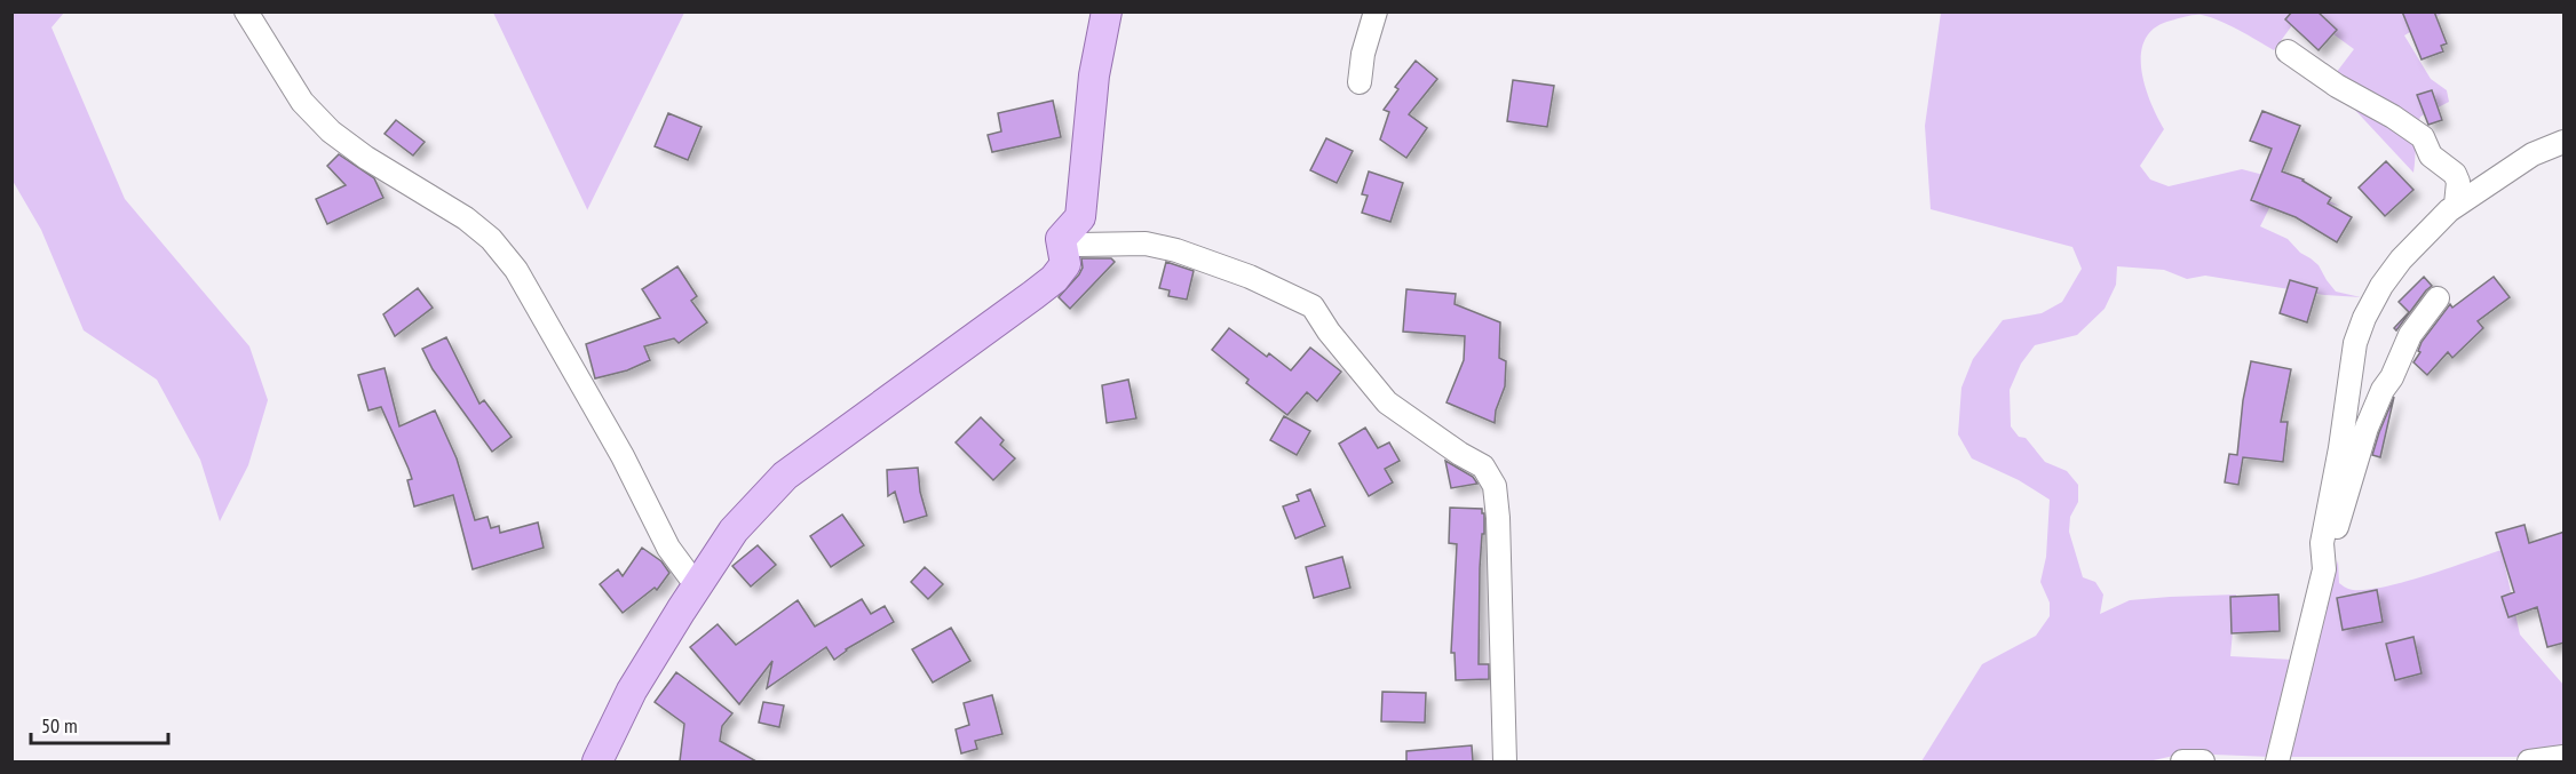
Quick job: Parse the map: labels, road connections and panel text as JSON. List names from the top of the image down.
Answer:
{
  "scale_bar": "50 m"
}
